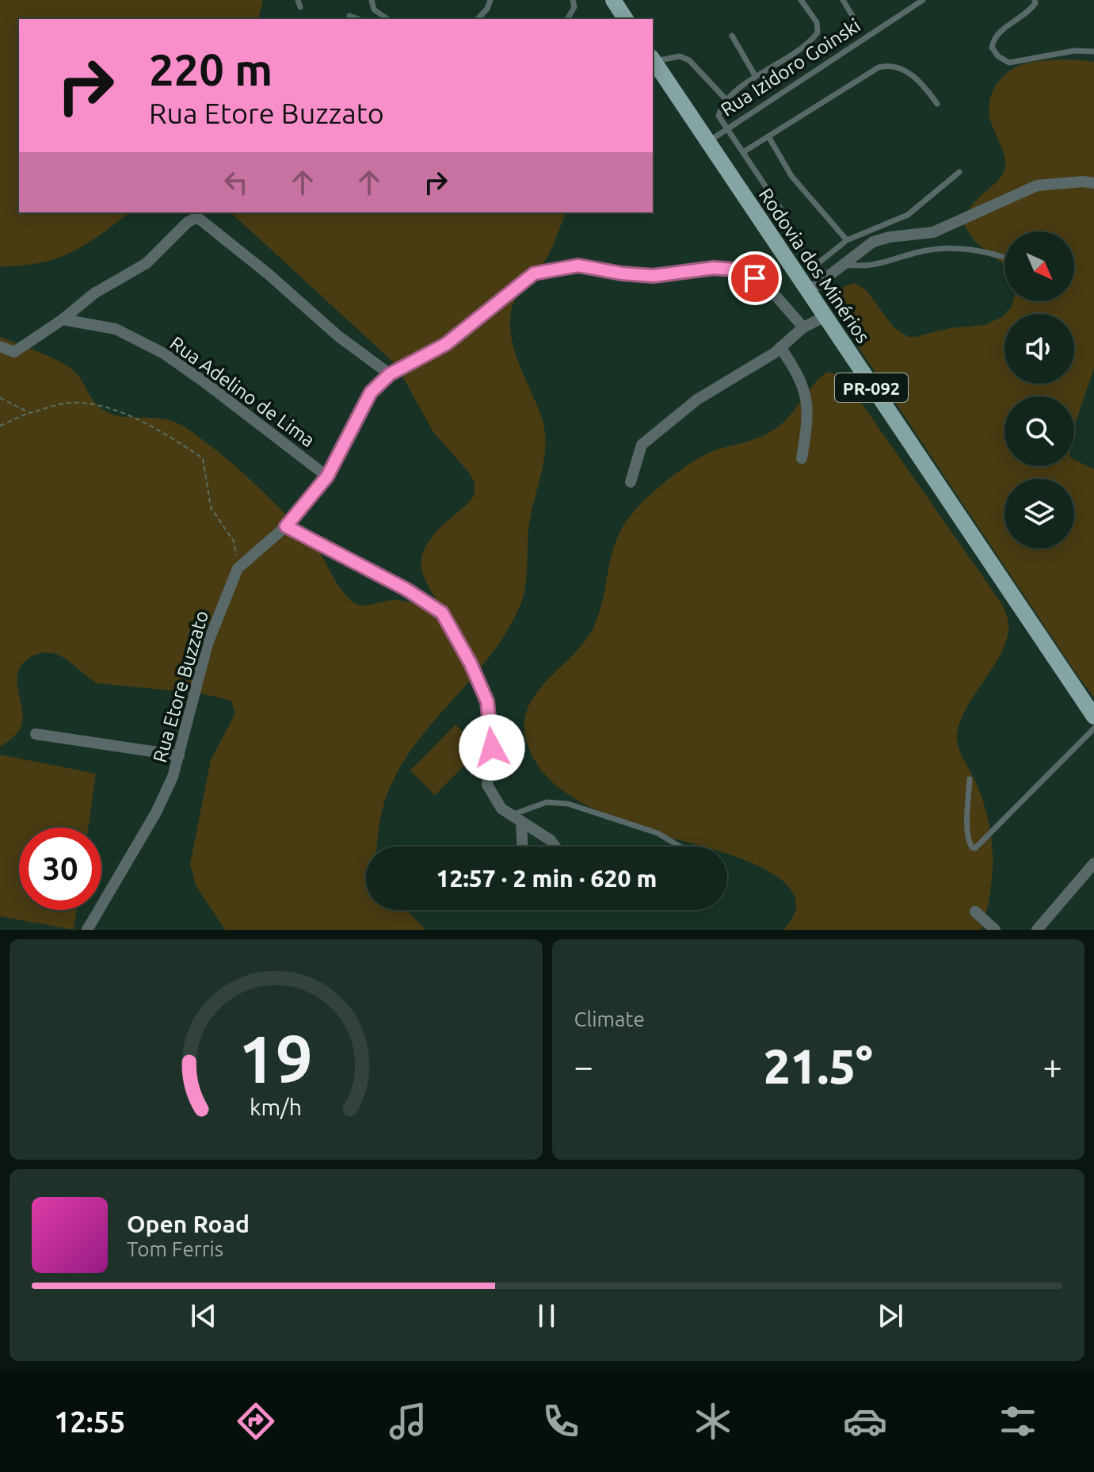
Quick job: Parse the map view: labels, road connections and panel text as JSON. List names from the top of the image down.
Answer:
{
  "streets": {
    "main road": ["Rodovia dos Minérios", "PR-092"],
    "street": ["Rua Adelino de Lima", "Rua Etore Buzzato"],
    "lane": ["Rua Izidoro Goinski"]
  },
  "crossings": [
    ["Rua Izidoro Goinski", "Rodovia dos Minérios"],
    ["Rua Adelino de Lima", "Rua Etore Buzzato"]
  ],
  "north": "bottom right",
  "page": {
    "turn": ["220 m", "Rua Etore Buzzato"],
    "limit": "30",
    "trip": "12:57 · 2 min · 620 m",
    "tile": "Climate",
    "heat": ["−", "21.5°", "+"],
    "song": ["Open Road", "Tom Ferris"],
    "tabs": "12:55",
    "gauge": ["19", "km/h"]
  }
}
